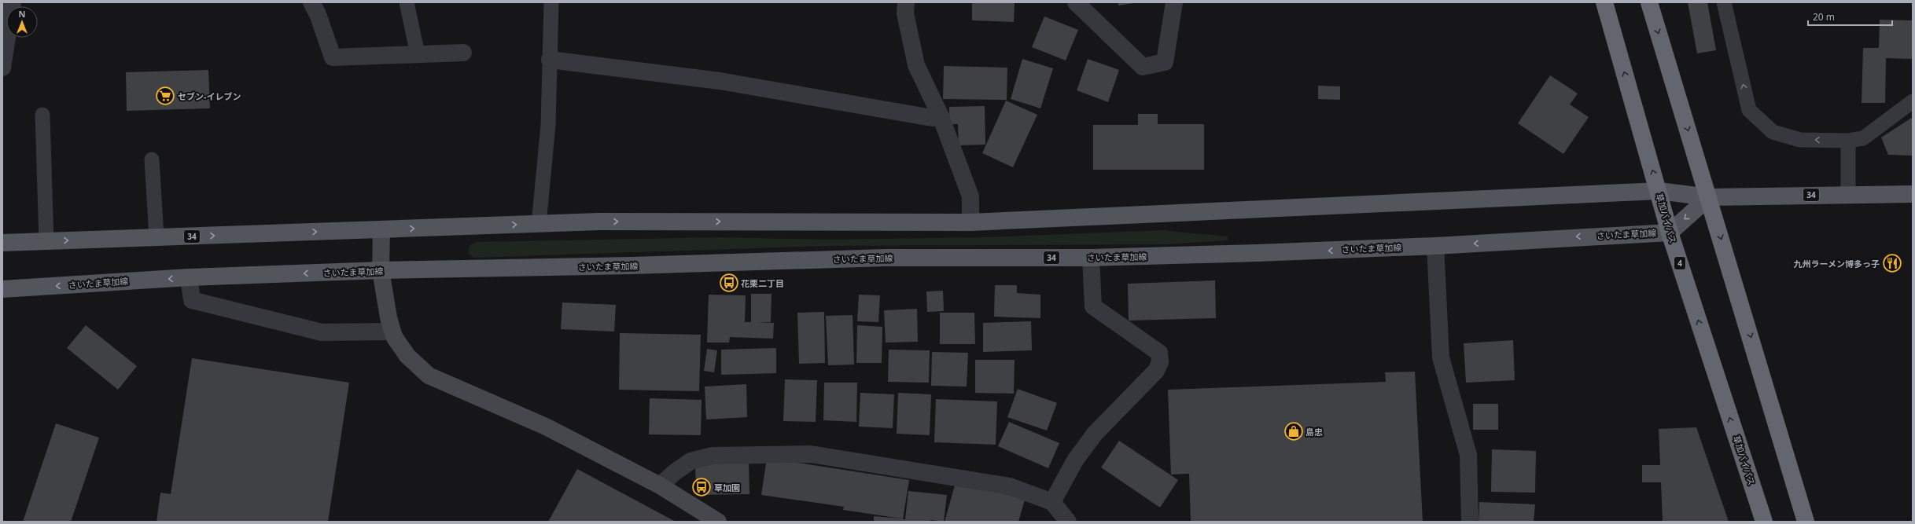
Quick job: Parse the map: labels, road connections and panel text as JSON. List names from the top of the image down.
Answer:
{
  "streets": {
    "highway": ["草加バイパス", "4"],
    "main road": ["34", "さいたま草加線"]
  },
  "crossings": [
    ["34", "草加バイパス"],
    ["34", "さいたま草加線"],
    ["草加バイパス", "さいたま草加線"]
  ],
  "places": {
    "supermarket": ["セブン-イレブン"],
    "restaurant": ["九州ラーメン博多っ子"],
    "bus stop": ["花栗二丁目", "草加園"],
    "shop": ["島忠"]
  },
  "scale_bar": "20 m",
  "north": "top"
}
